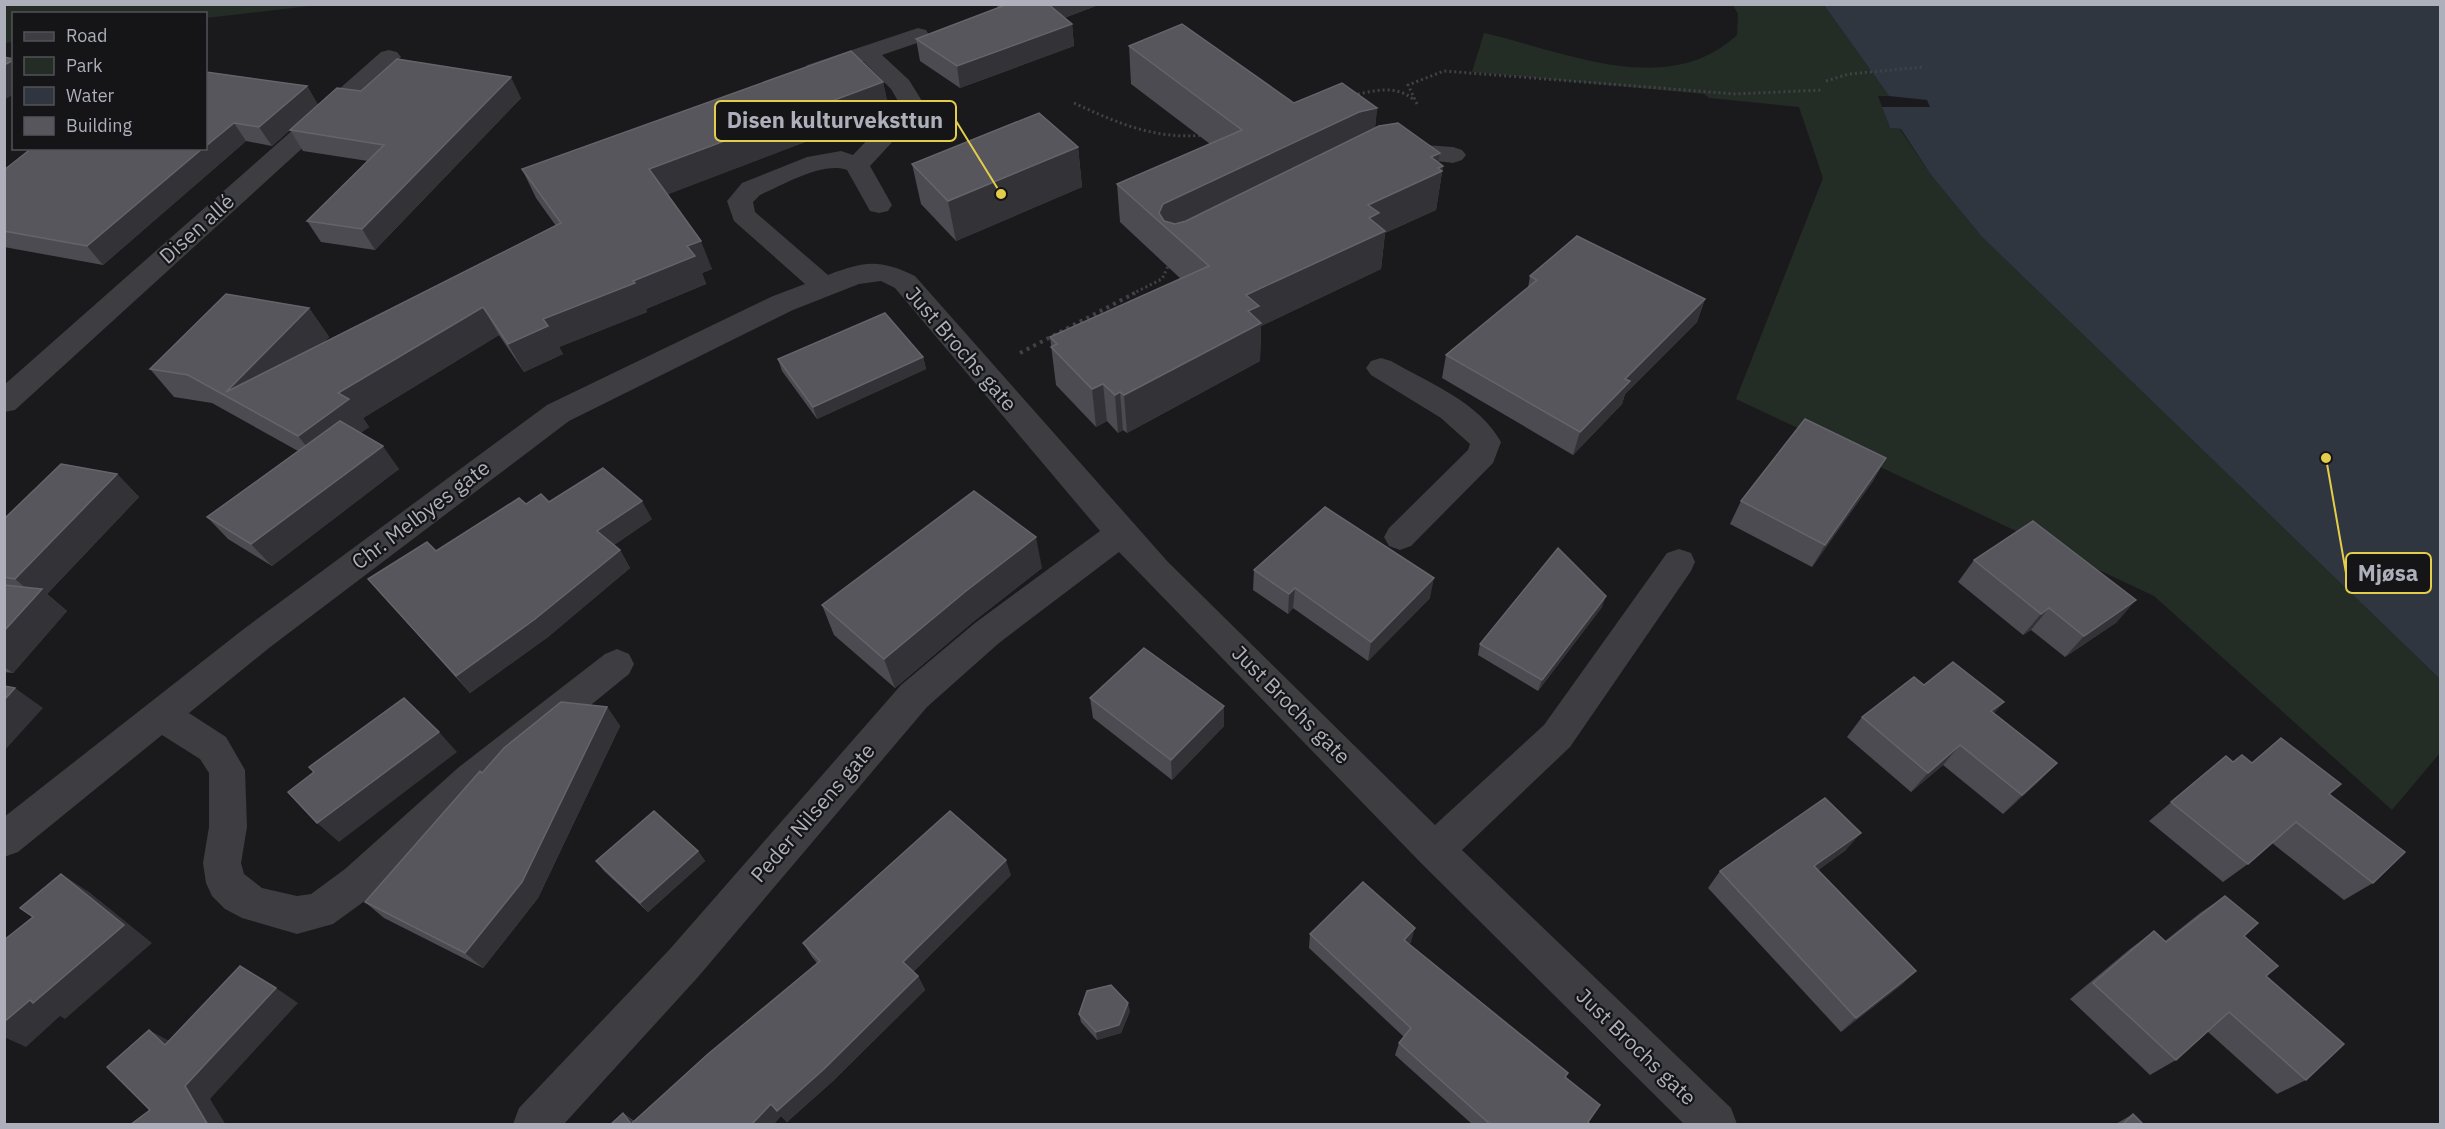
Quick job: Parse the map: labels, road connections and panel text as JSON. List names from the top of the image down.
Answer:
{
  "streets": {
    "street": [
      "Disen allé",
      "Just Brochs gate",
      "Chr. Melbyes gate",
      "Peder Nilsens gate"
    ]
  },
  "crossings": [
    ["Just Brochs gate", "Chr. Melbyes gate"],
    ["Just Brochs gate", "Peder Nilsens gate"]
  ],
  "places": ["Disen kulturveksttun", "Mjøsa"],
  "legend": [
    "Road",
    "Park",
    "Water",
    "Building"
  ]
}
